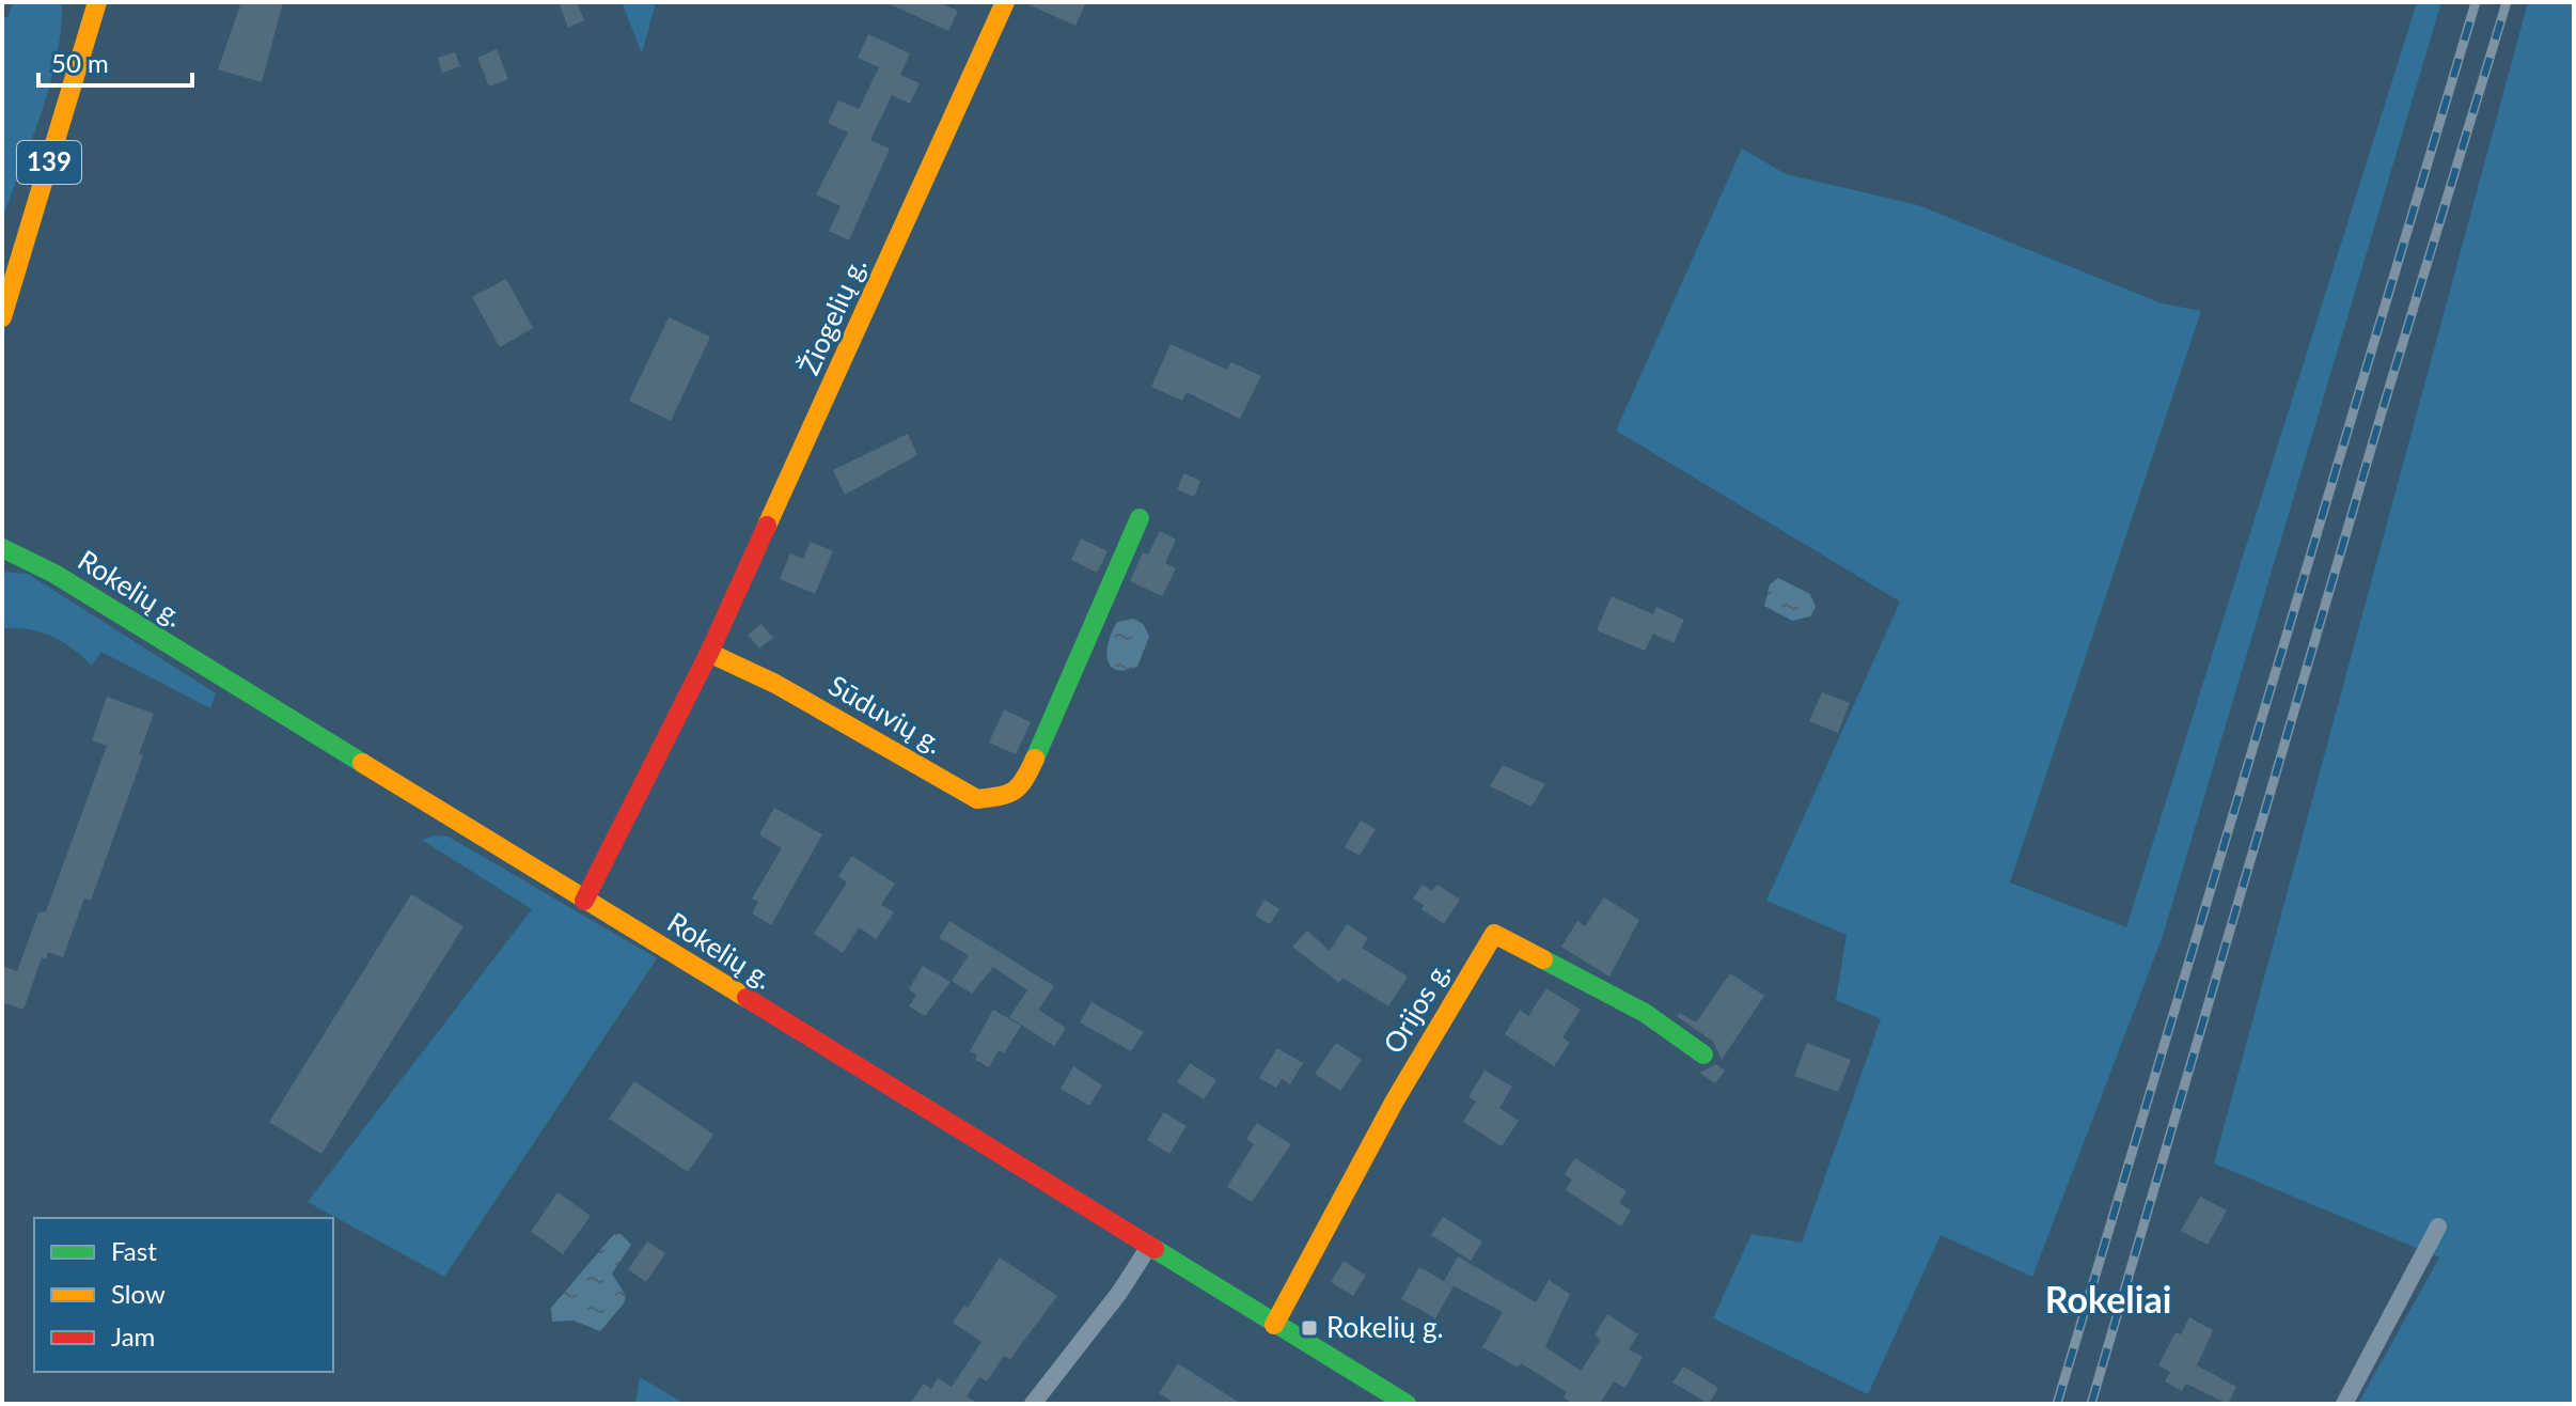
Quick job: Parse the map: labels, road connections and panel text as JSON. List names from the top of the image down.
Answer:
{
  "streets": {
    "street": [
      "139",
      "Žiogelių g.",
      "Rokelių g.",
      "Sūduvių g.",
      "Orijos g."
    ]
  },
  "crossings": [
    ["Žiogelių g.", "Sūduvių g."],
    ["Rokelių g.", "Orijos g."]
  ],
  "districts": ["Rokeliai"],
  "places": {
    "transit": ["Rokelių g."]
  },
  "legend": ["Fast", "Slow", "Jam"],
  "scale_bar": "50 m"
}
